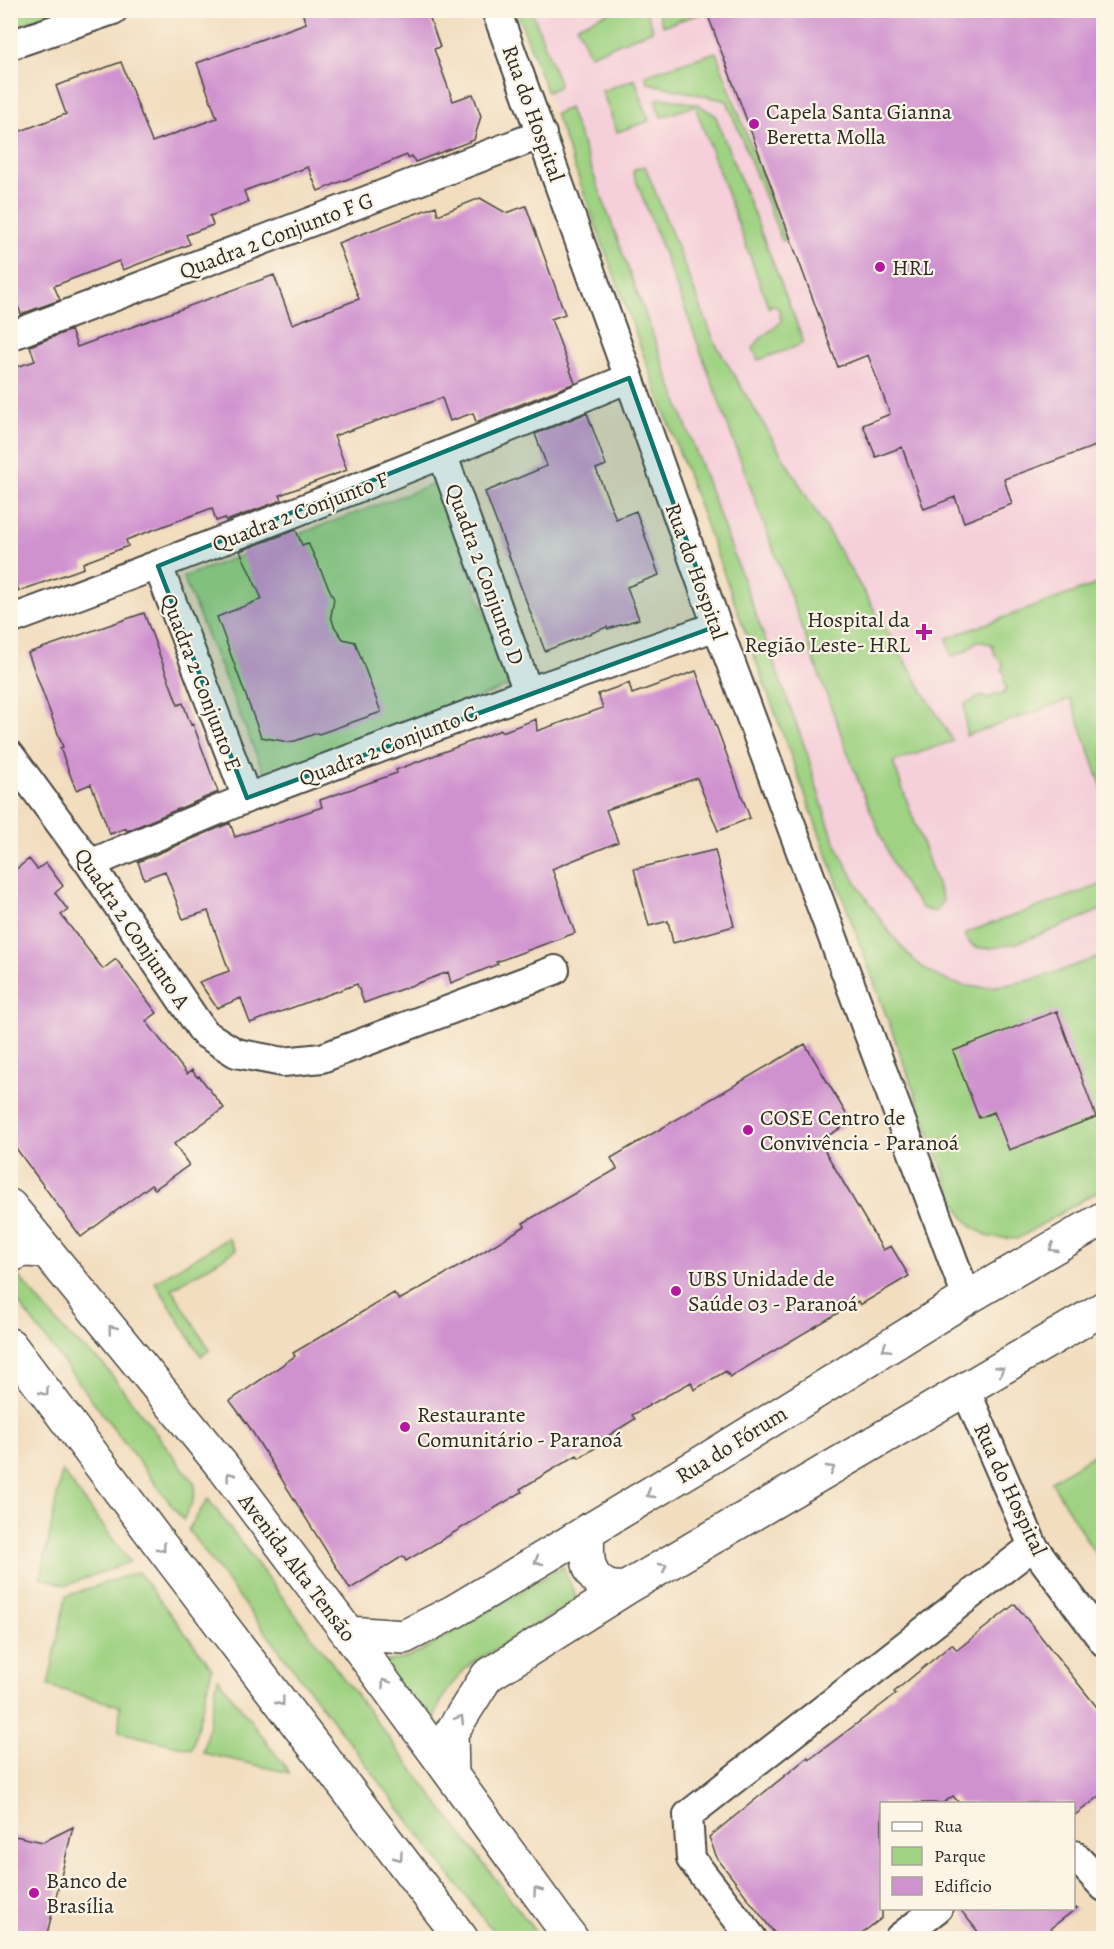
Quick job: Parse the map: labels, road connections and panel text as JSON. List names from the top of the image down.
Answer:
{
  "streets": {
    "street": [
      "Rua do Hospital",
      "Quadra 2 Conjunto F G",
      "Quadra 2 Conjunto F",
      "Quadra 2 Conjunto D",
      "Quadra 2 Conjunto E",
      "Quadra 2 Conjunto C",
      "Quadra 2 Conjunto A",
      "Rua do Fórum",
      "Avenida Alta Tensão"
    ]
  },
  "crossings": [
    ["Rua do Hospital", "Quadra 2 Conjunto F G"],
    ["Rua do Hospital", "Quadra 2 Conjunto F"],
    ["Rua do Hospital", "Quadra 2 Conjunto C"],
    ["Rua do Hospital", "Rua do Fórum"],
    ["Quadra 2 Conjunto F", "Quadra 2 Conjunto D"],
    ["Quadra 2 Conjunto F", "Quadra 2 Conjunto E"],
    ["Quadra 2 Conjunto D", "Quadra 2 Conjunto C"],
    ["Quadra 2 Conjunto E", "Quadra 2 Conjunto C"],
    ["Quadra 2 Conjunto C", "Quadra 2 Conjunto A"],
    ["Rua do Fórum", "Avenida Alta Tensão"]
  ],
  "places": {
    "other": [
      "Capela Santa Gianna Beretta Molla",
      "HRL",
      "COSE Centro de Convivência - Paranoá",
      "UBS Unidade de Saúde 03 - Paranoá",
      "Restaurante Comunitário - Paranoá",
      "Banco de Brasília"
    ],
    "health": ["Hospital da Região Leste- HRL"]
  },
  "legend": ["Rua", "Parque", "Edifício"]
}
